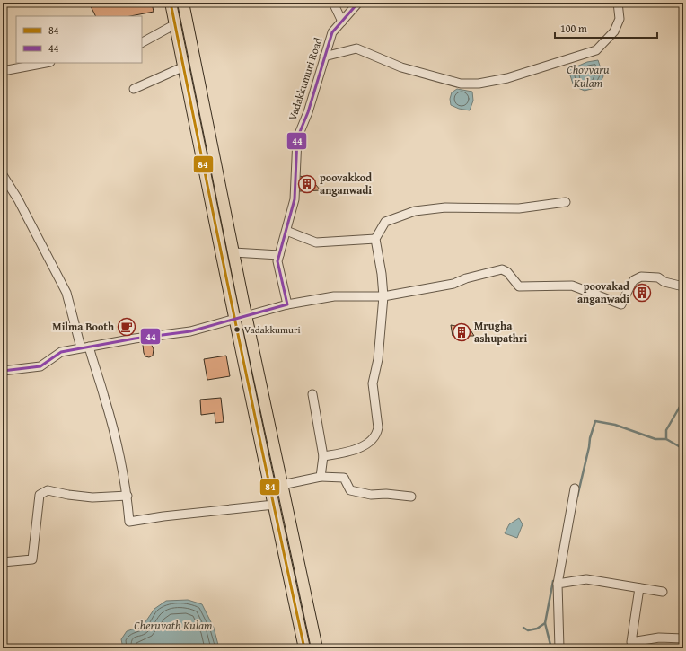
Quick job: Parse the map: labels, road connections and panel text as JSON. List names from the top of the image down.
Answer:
{
  "streets": {
    "street": ["Vadakkumuri Road"]
  },
  "water": ["Chovvaru Kulam", "Cheruvath Kulam"],
  "places": {
    "building": ["poovakkod anganwadi", "poovakad anganwadi", "Mrugha ashupathri"],
    "cafe": ["Milma Booth"],
    "other": ["Vadakkumuri"]
  },
  "lines": ["transit line 84", "transit line 44"],
  "legend": ["84", "44"],
  "scale_bar": "100 m"
}
